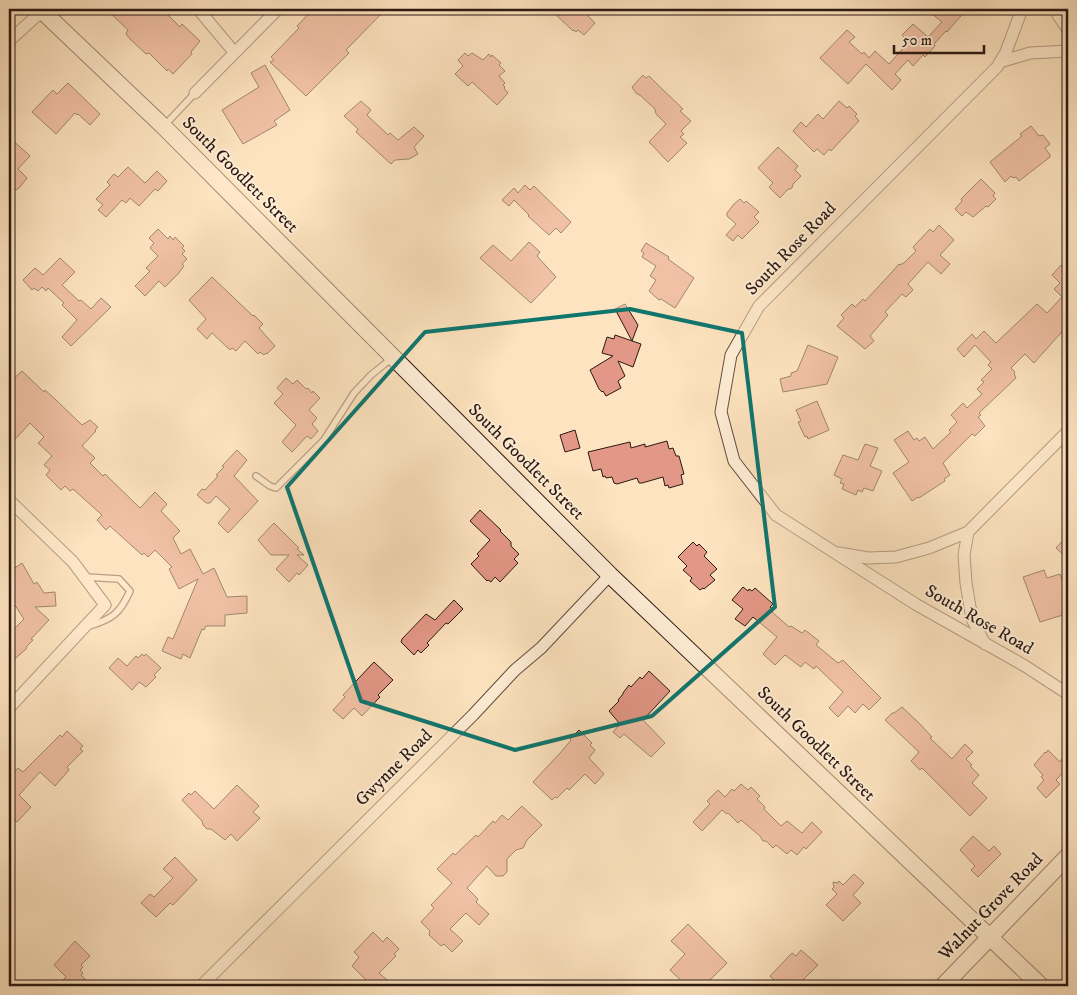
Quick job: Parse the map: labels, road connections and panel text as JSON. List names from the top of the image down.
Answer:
{
  "streets": {
    "main road": ["South Goodlett Street", "Walnut Grove Road"],
    "street": ["South Rose Road", "Gwynne Road"]
  },
  "crossings": [
    ["South Goodlett Street", "Gwynne Road"],
    ["South Goodlett Street", "Walnut Grove Road"]
  ],
  "scale_bar": "50 m"
}
